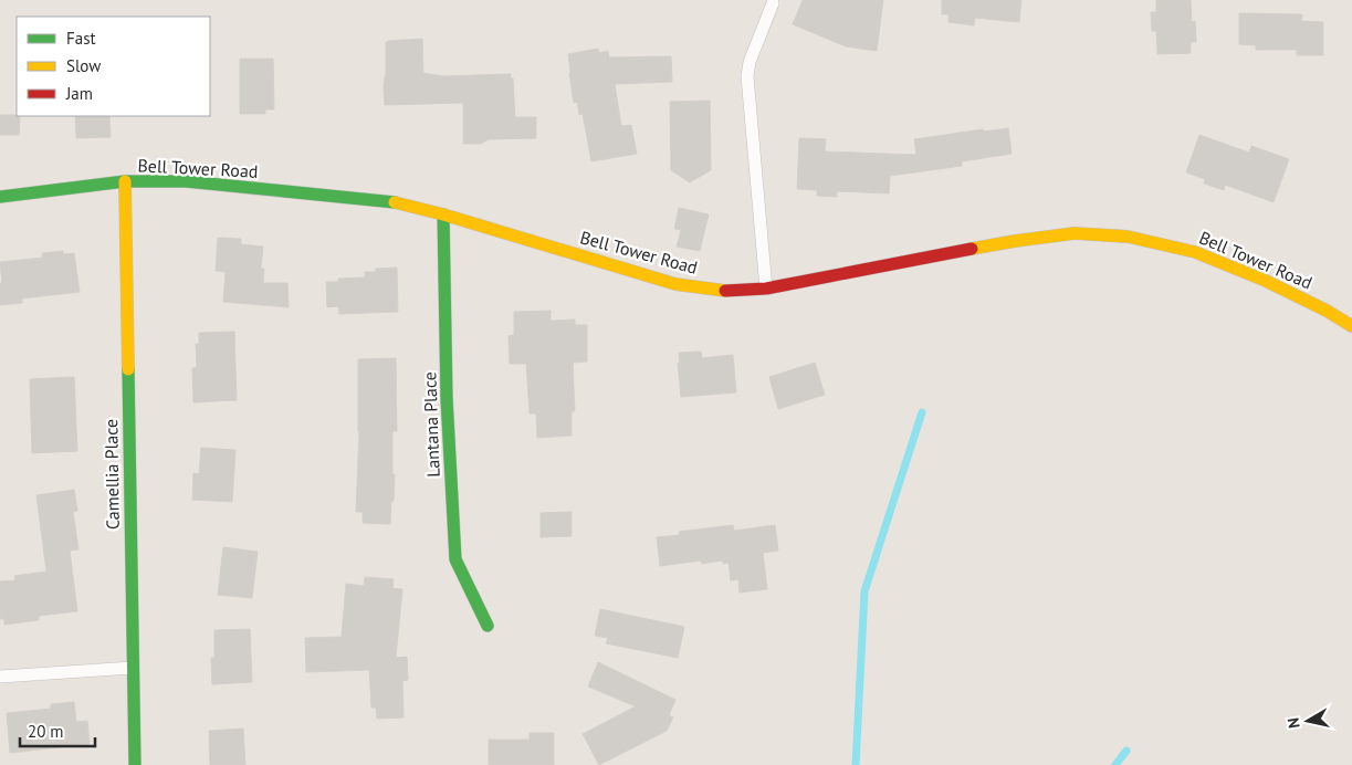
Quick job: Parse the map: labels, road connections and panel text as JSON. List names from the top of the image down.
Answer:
{
  "streets": {
    "street": ["Bell Tower Road", "Lantana Place", "Camellia Place"]
  },
  "crossings": [
    ["Bell Tower Road", "Lantana Place"],
    ["Bell Tower Road", "Camellia Place"]
  ],
  "legend": ["Fast", "Slow", "Jam"],
  "scale_bar": "20 m",
  "north": "left"
}
